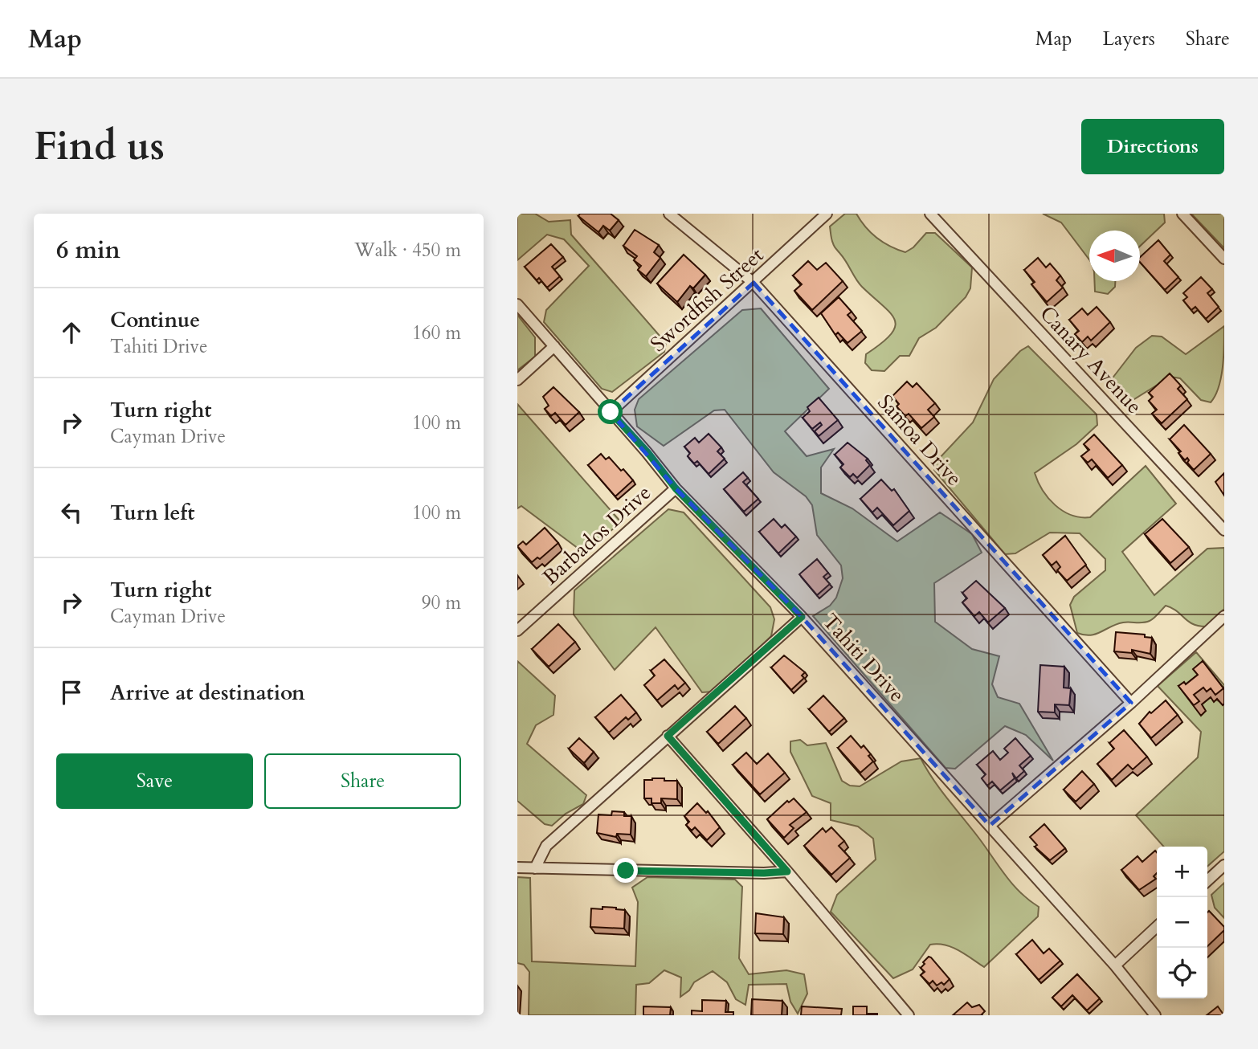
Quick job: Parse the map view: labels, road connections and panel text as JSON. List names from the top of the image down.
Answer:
{
  "streets": {
    "street": [
      "Swordfish Street",
      "Canary Avenue",
      "Samoa Drive",
      "Barbados Drive",
      "Tahiti Drive"
    ]
  },
  "crossings": [
    ["Swordfish Street", "Samoa Drive"],
    ["Swordfish Street", "Tahiti Drive"],
    ["Barbados Drive", "Tahiti Drive"]
  ],
  "north": "left",
  "page": {
    "header": "Map",
    "nav": ["Map", "Layers", "Share"],
    "buttons": [
      "Directions",
      ["Save", "Share"]
    ],
    "title": "Find us",
    "heading": ["6 min", "Walk · 450 m"],
    "list": [
      ["Continue", "Tahiti Drive", "160 m"],
      ["Turn right", "Cayman Drive", "100 m"],
      ["Turn left", "100 m"],
      ["Turn right", "Cayman Drive", "90 m"],
      "Arrive at destination"
    ],
    "map_buttons": ["+", "−"]
  }
}
